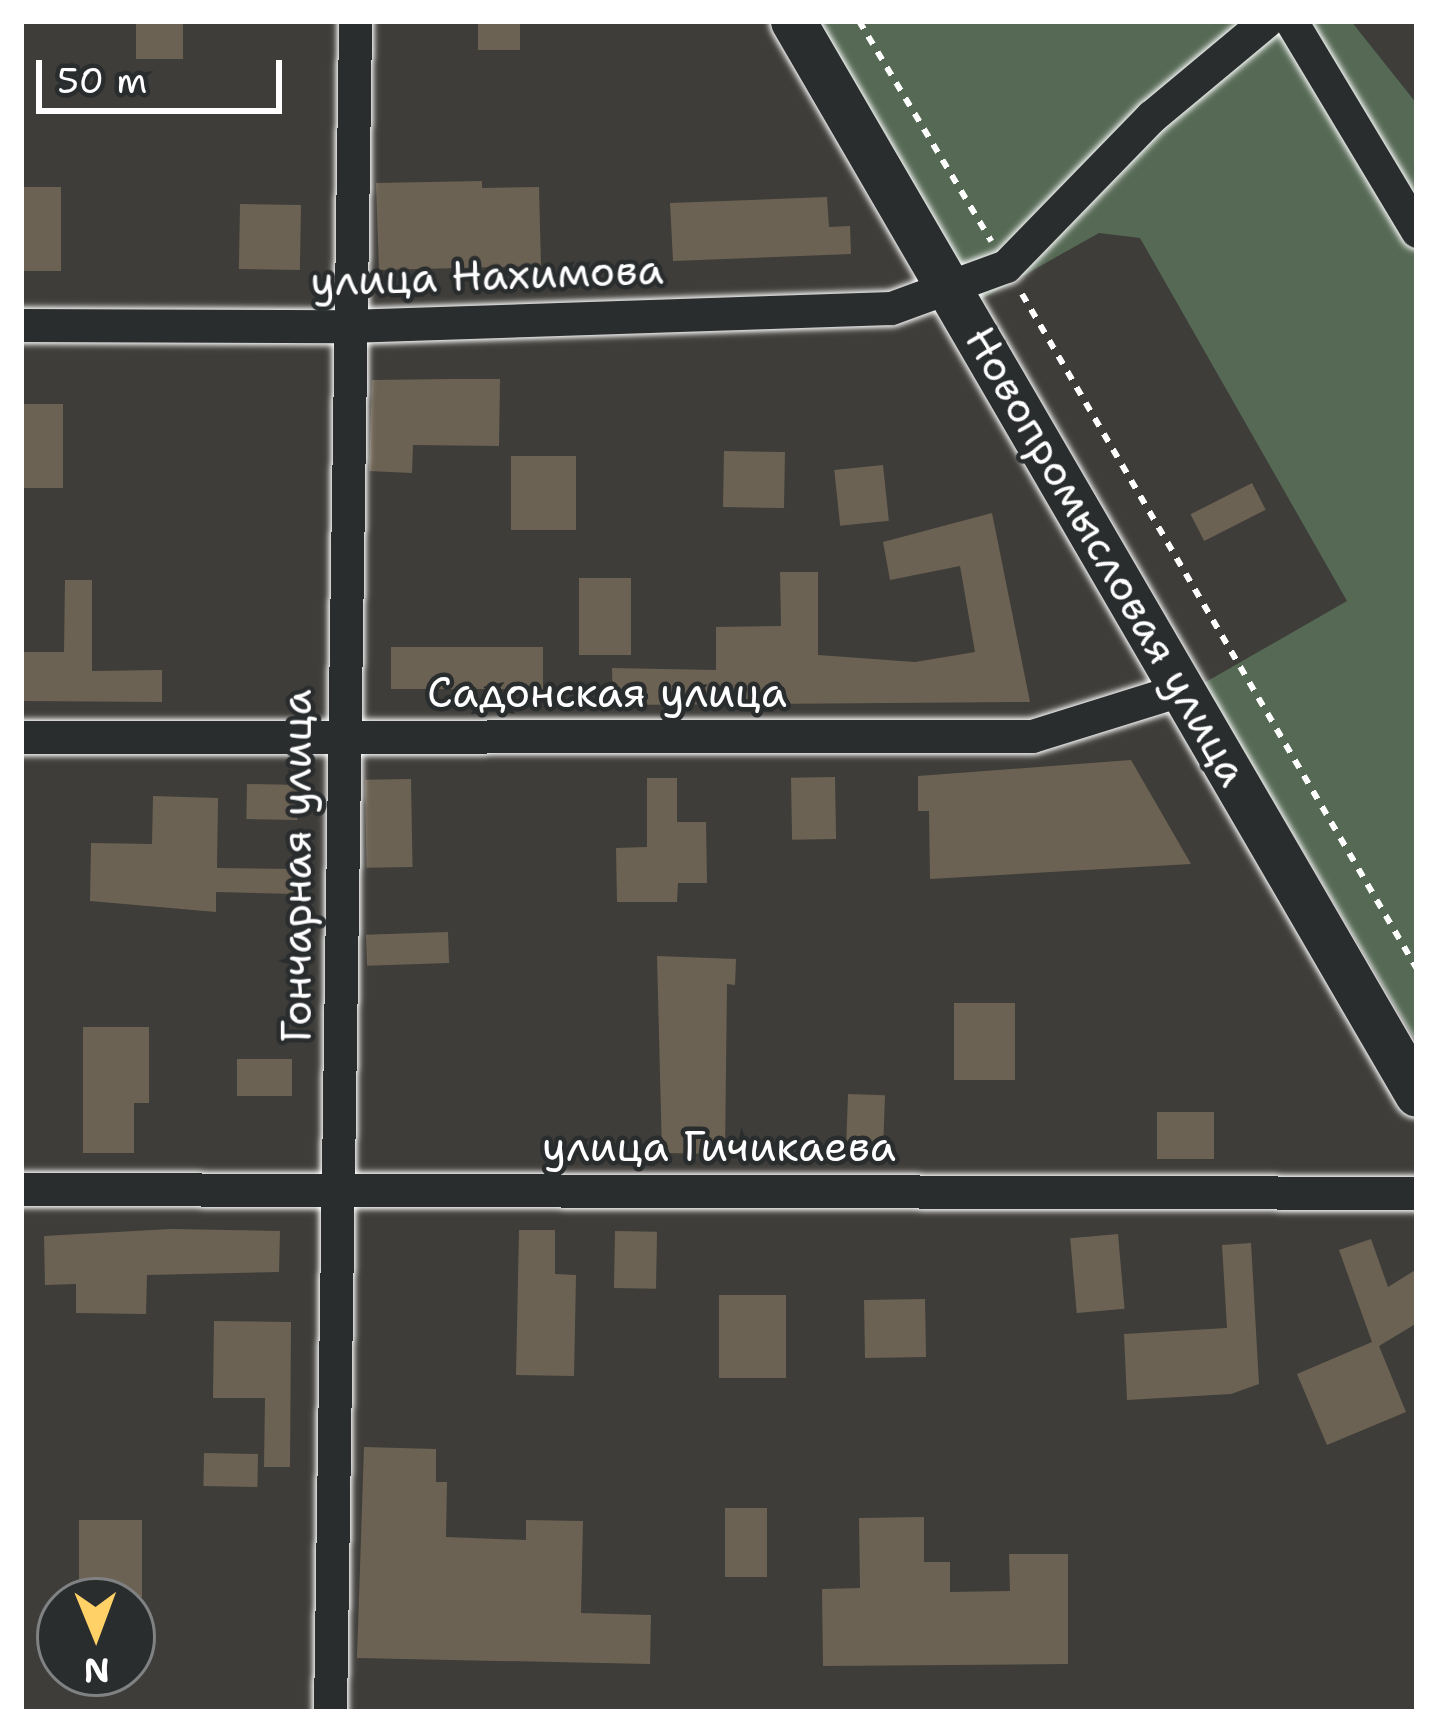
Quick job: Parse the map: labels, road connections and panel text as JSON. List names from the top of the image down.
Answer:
{
  "streets": {
    "main road": ["Новопромысловая улица"],
    "street": [
      "улица Нахимова",
      "Садонская улица",
      "Гончарная улица",
      "улица Гичикаева"
    ]
  },
  "crossings": [
    ["улица Нахимова", "Новопромысловая улица"],
    ["улица Нахимова", "Гончарная улица"],
    ["Новопромысловая улица", "Садонская улица"],
    ["Садонская улица", "Гончарная улица"],
    ["Гончарная улица", "улица Гичикаева"]
  ],
  "scale_bar": "50 m",
  "north": "bottom"
}
